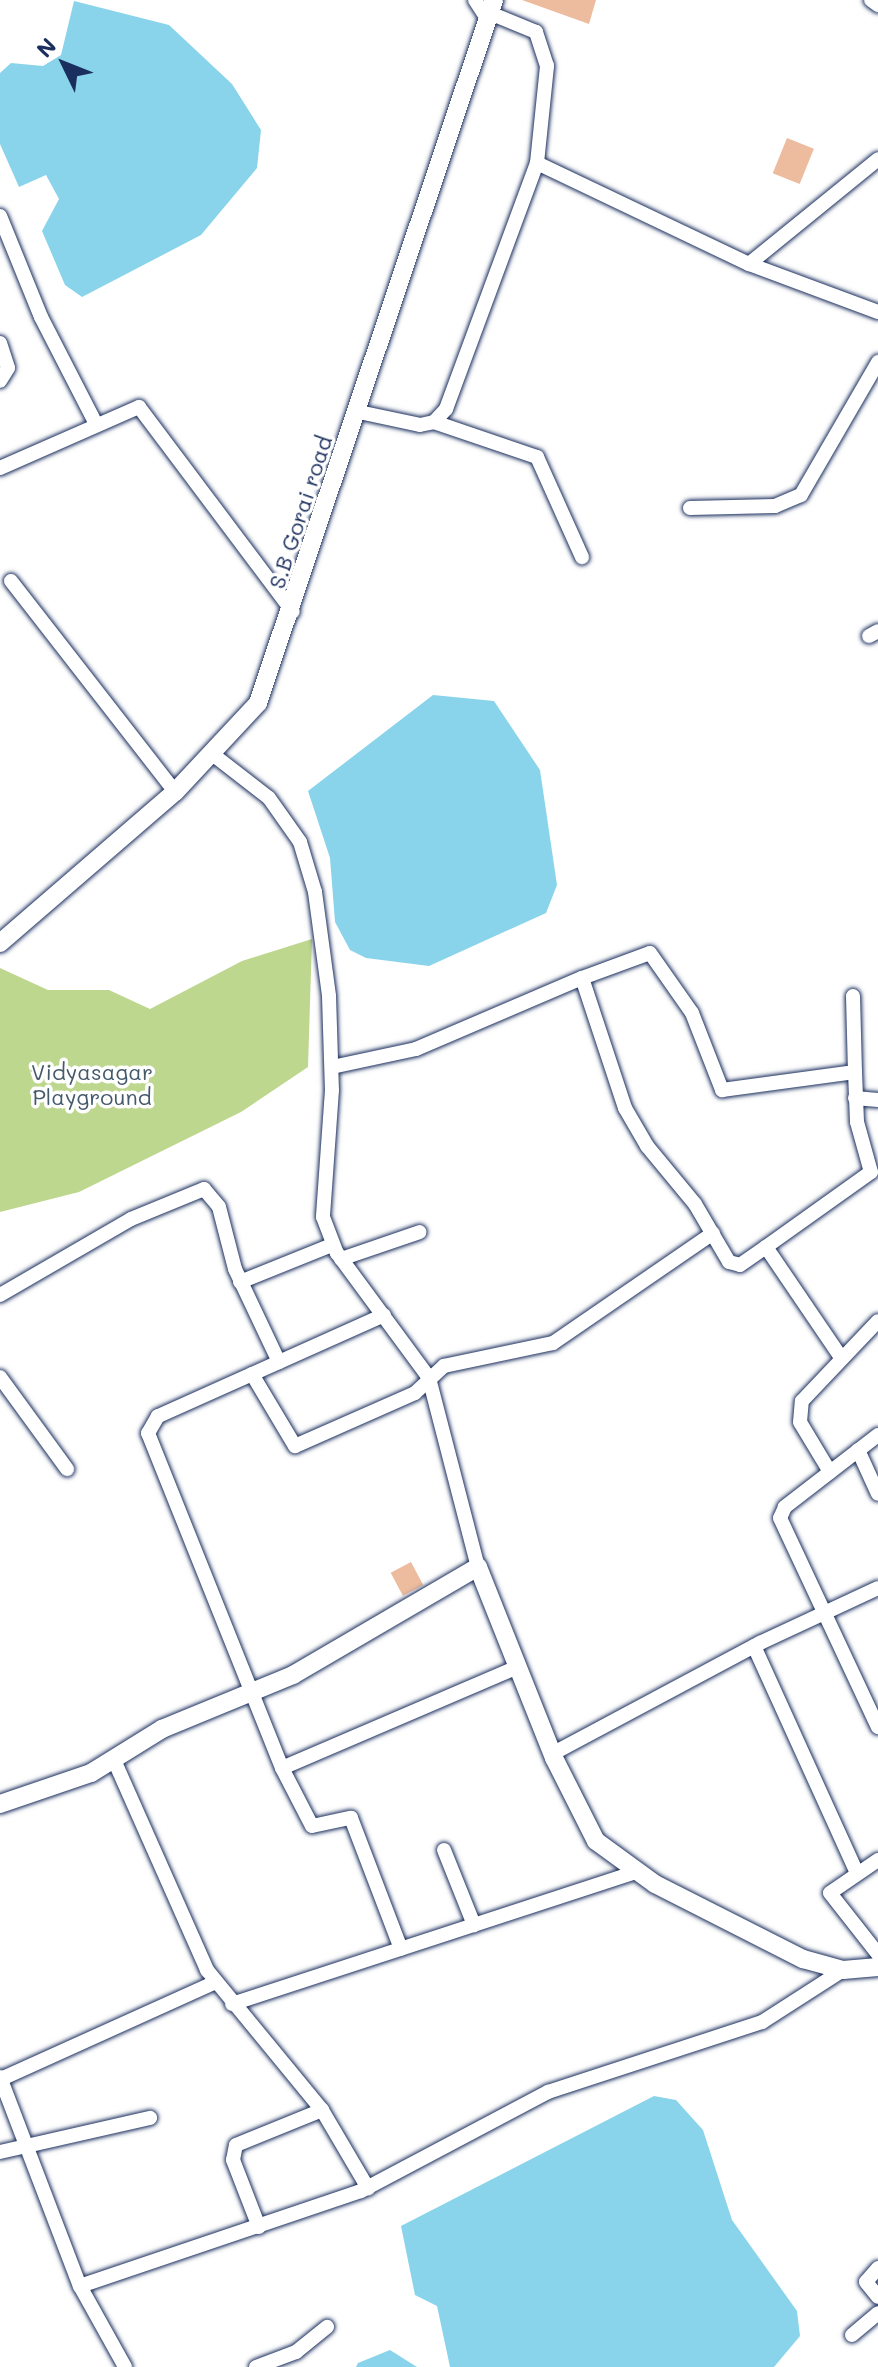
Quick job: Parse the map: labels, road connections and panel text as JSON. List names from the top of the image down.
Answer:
{
  "streets": {
    "street": ["S.B Gorai road"]
  },
  "parks": ["Vidyasagar Playground"],
  "north": "top left"
}
